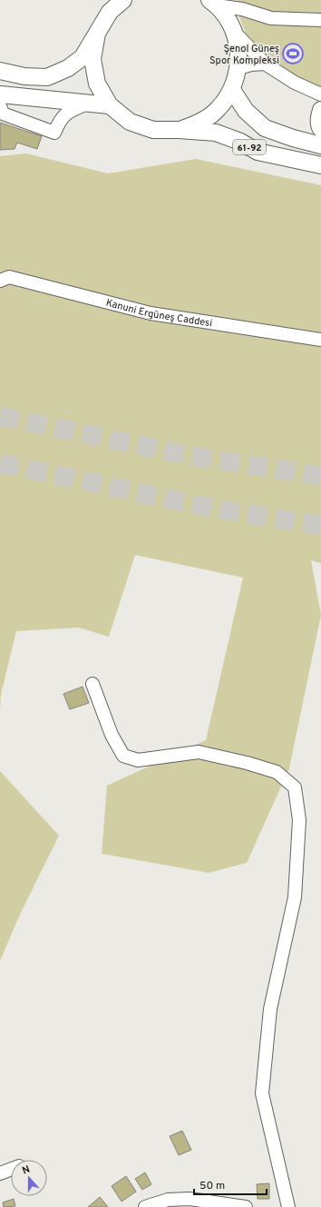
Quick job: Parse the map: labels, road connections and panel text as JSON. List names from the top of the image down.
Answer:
{
  "streets": {
    "main road": ["61-92"],
    "street": ["Kanuni Ergüneş Caddesi"]
  },
  "places": {
    "sports": ["Şenol Güneş Spor Kompleksi"]
  },
  "scale_bar": "50 m",
  "north": "top"
}
